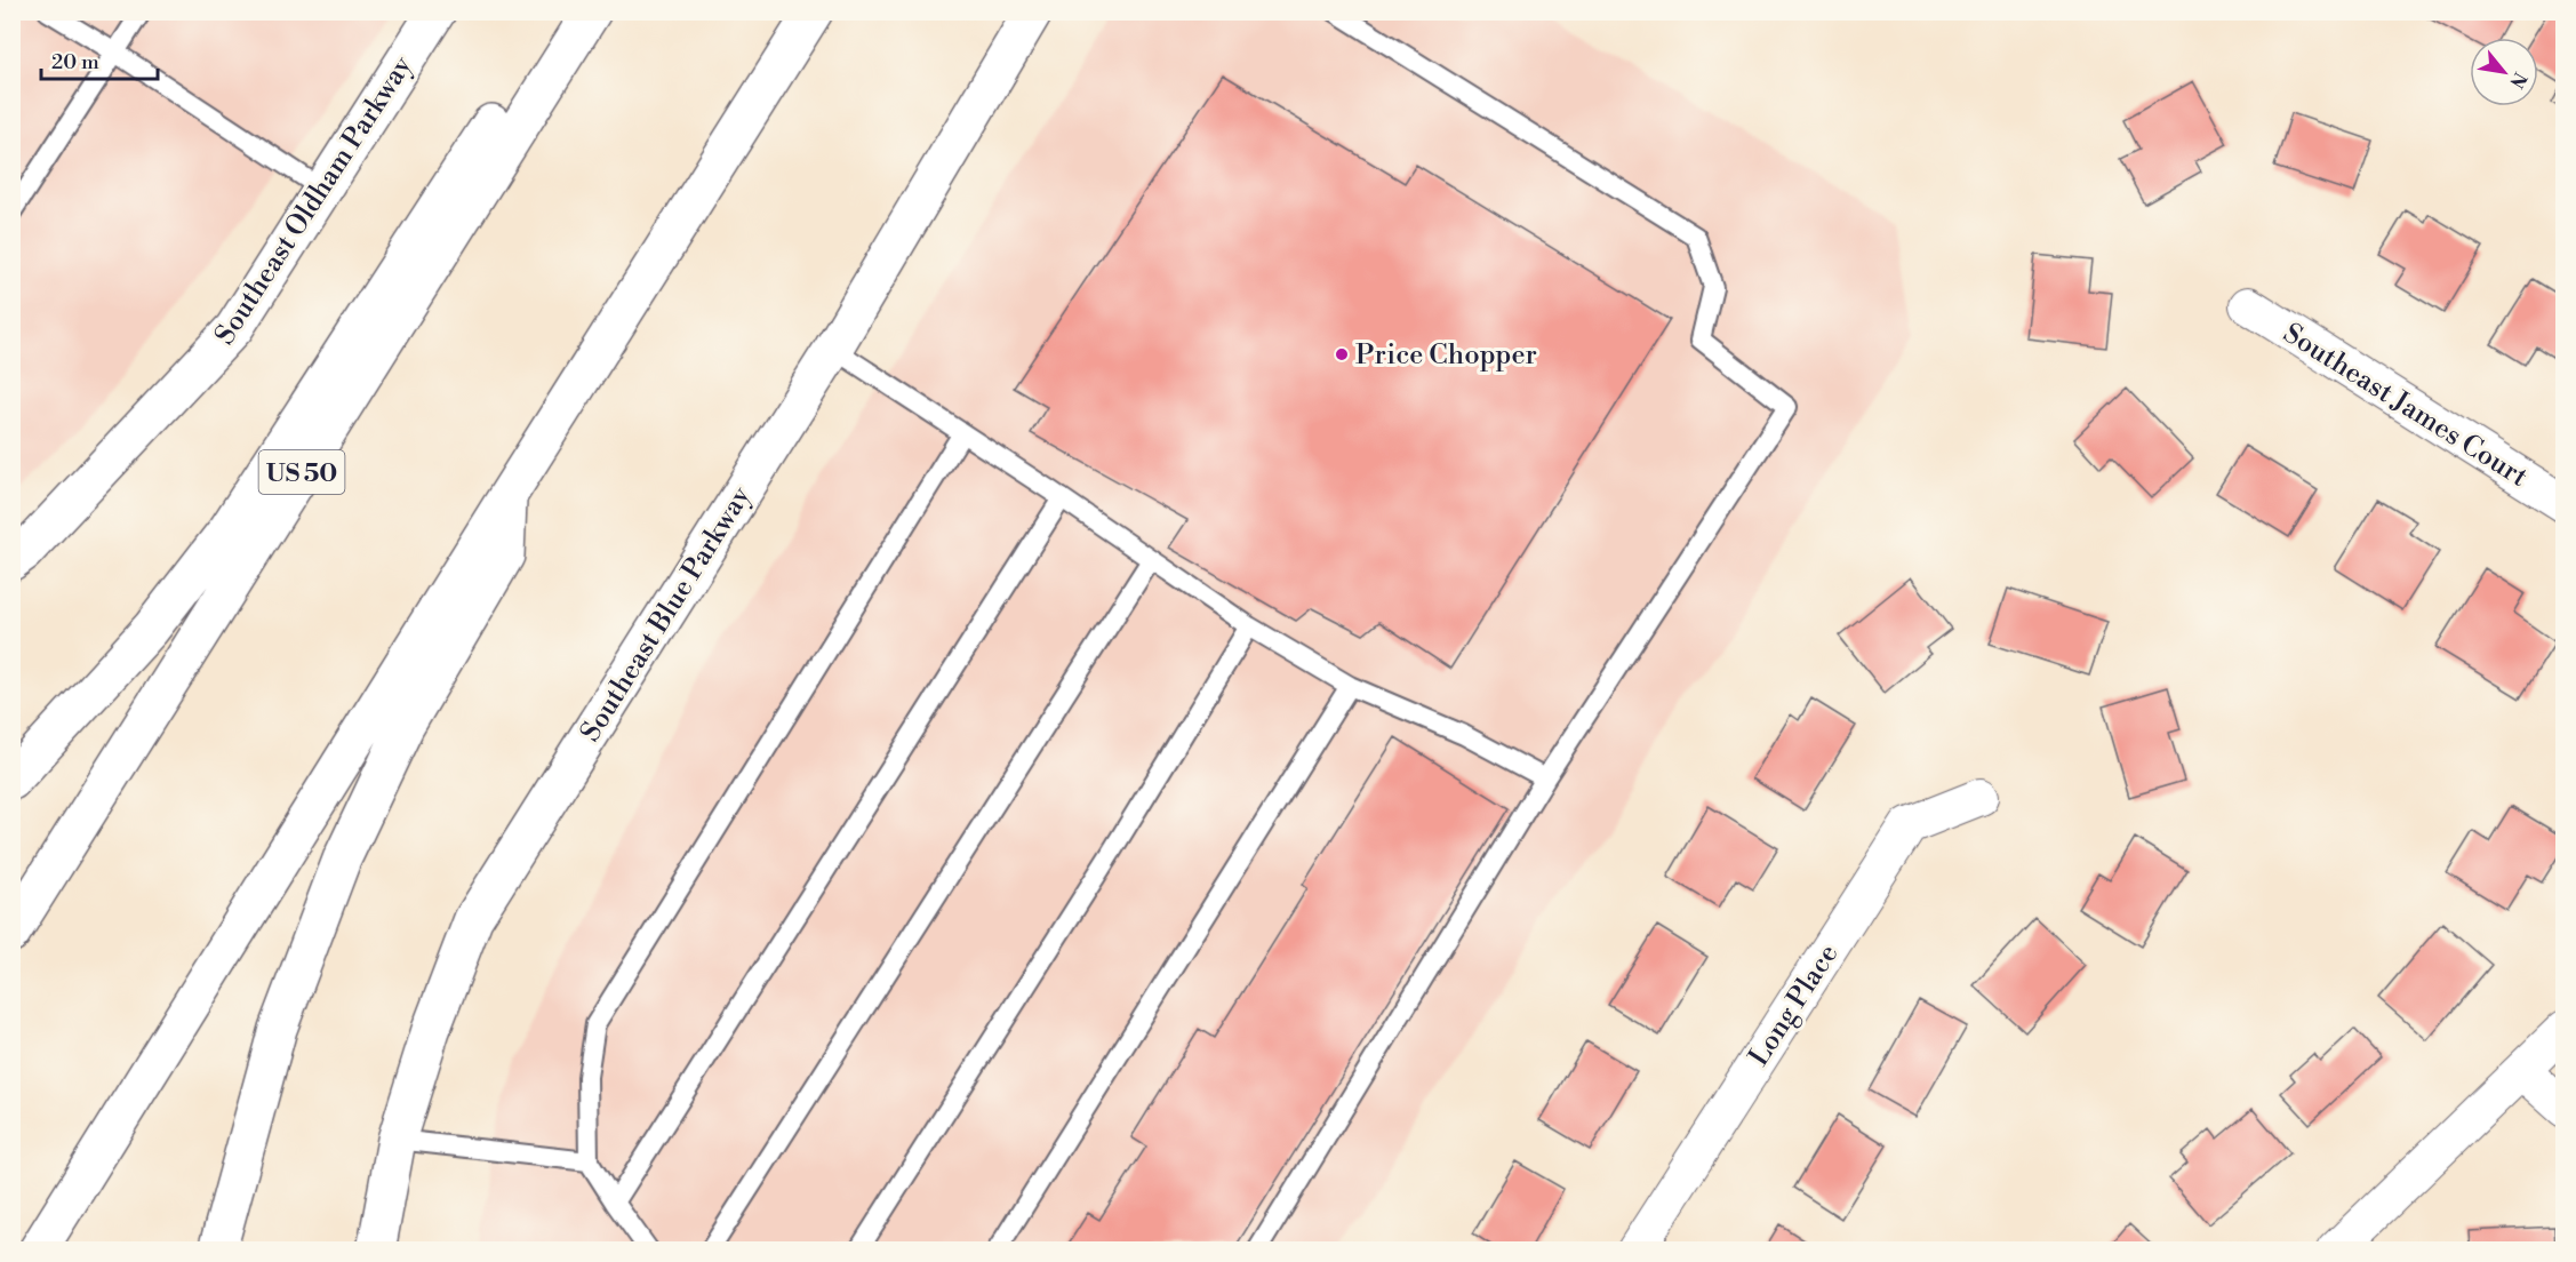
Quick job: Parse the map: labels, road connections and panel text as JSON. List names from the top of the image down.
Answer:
{
  "streets": {
    "main road": ["Southeast Oldham Parkway", "US 50", "Southeast Blue Parkway"],
    "street": ["Southeast James Court", "Long Place"]
  },
  "places": ["Price Chopper"],
  "scale_bar": "20 m",
  "north": "bottom right"
}
